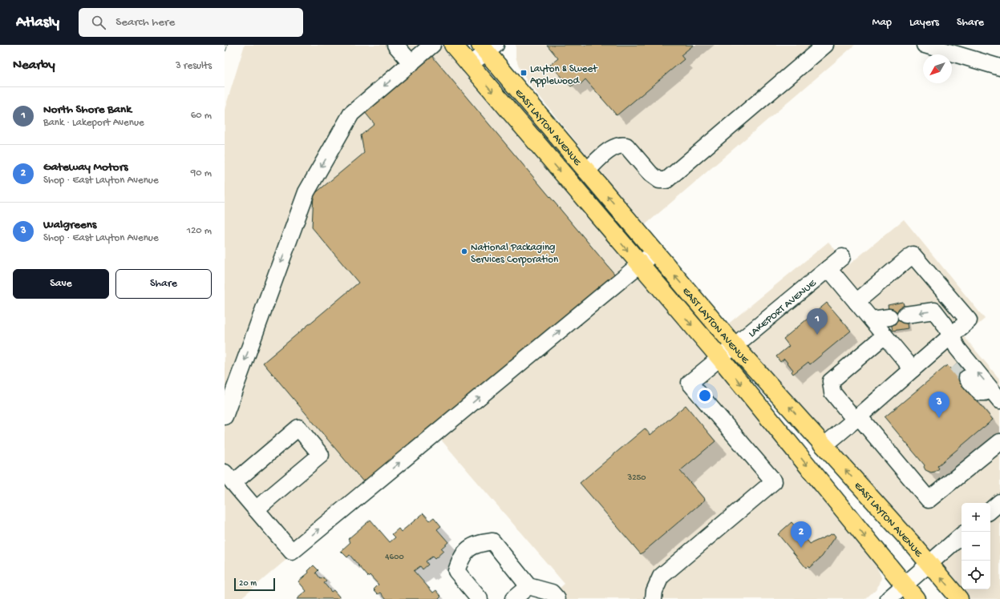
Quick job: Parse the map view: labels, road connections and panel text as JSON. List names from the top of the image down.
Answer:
{
  "streets": {
    "main road": ["EAST LAYTON AVENUE"],
    "street": ["LAKEPORT AVENUE"]
  },
  "crossings": [
    ["EAST LAYTON AVENUE", "LAKEPORT AVENUE"]
  ],
  "places": {
    "transit": ["Layton & Sweet Applewood"],
    "other": ["National Packaging Services Corporation"]
  },
  "house_numbers": ["3250", "4600"],
  "scale_bar": "20 m",
  "north": "bottom left",
  "page": {
    "header": "Atlasly",
    "search": "Search here",
    "nav": ["Map", "Layers", "Share"],
    "heading": ["Nearby", "3 results"],
    "list": [
      {
        "mark": "1",
        "name": "North Shore Bank",
        "note": "Bank · Lakeport Avenue",
        "value": "60 m"
      },
      {
        "mark": "2",
        "name": "Gateway Motors",
        "note": "Shop · East Layton Avenue",
        "value": "90 m"
      },
      {
        "mark": "3",
        "name": "Walgreens",
        "note": "Shop · East Layton Avenue",
        "value": "120 m"
      }
    ],
    "buttons": ["Save", "Share"],
    "pins": ["1", "3", "2"],
    "map_buttons": ["+", "−"],
    "scale": "20 m"
  }
}
